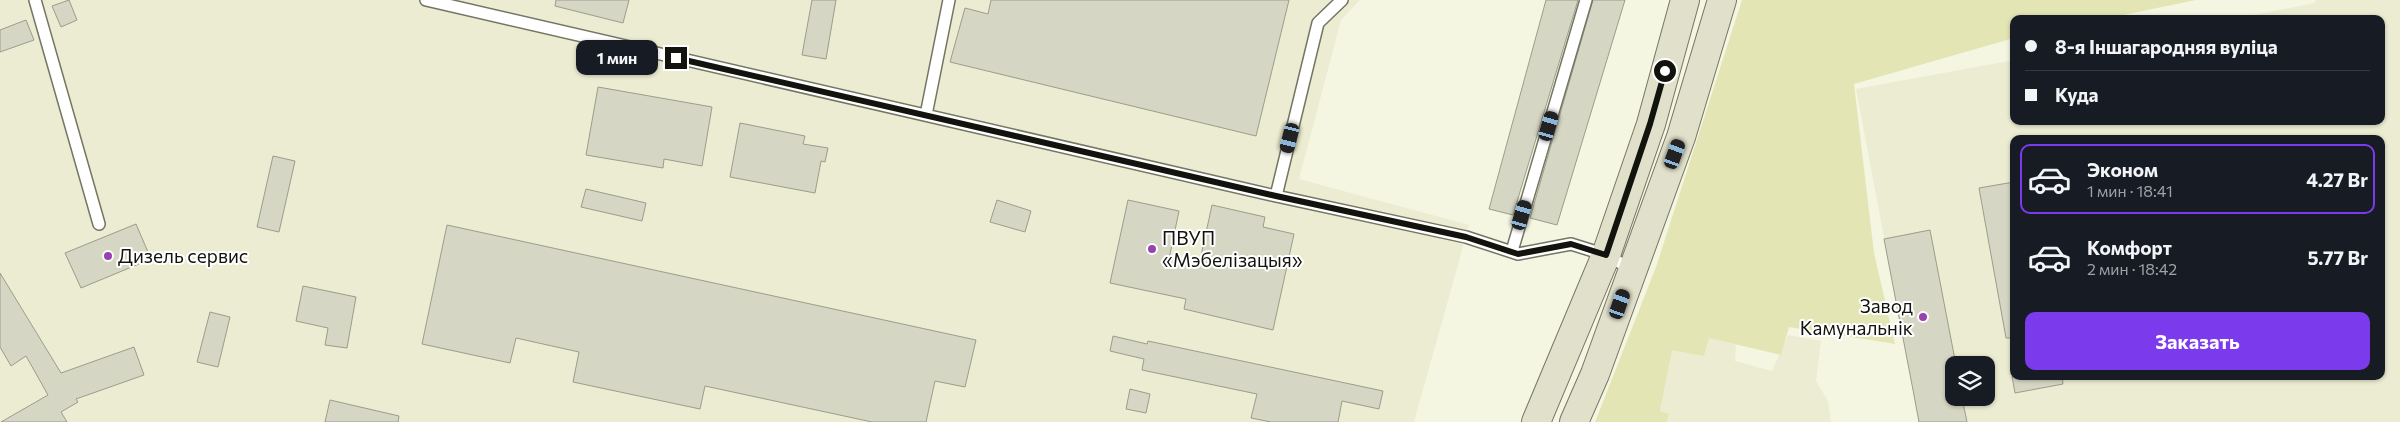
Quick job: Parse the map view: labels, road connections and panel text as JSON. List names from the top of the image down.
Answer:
{
  "places": ["ПВУП «Мэбелізацыя»", "Дизель сервис", "Завод Камунальнік"],
  "page": {
    "banner": ["8-я Іншагародняя вуліца", "Куда"],
    "bubble": "1 мин",
    "list": [
      {
        "name": "Эконом",
        "note": "1 мин · 18:41",
        "value": "4.27 Br"
      },
      {
        "name": "Комфорт",
        "note": "2 мин · 18:42",
        "value": "5.77 Br"
      }
    ],
    "buttons": "Заказать"
  }
}
